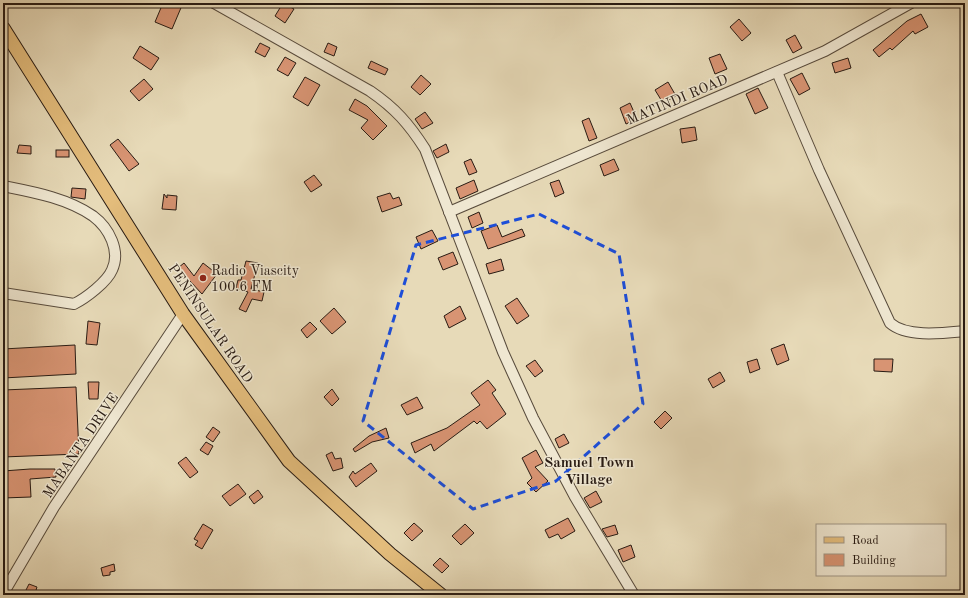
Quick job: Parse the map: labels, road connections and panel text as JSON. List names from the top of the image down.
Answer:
{
  "streets": {
    "main road": ["PENINSULAR ROAD"],
    "street": ["MATINDI ROAD", "MABANTA DRIVE"]
  },
  "crossings": [
    ["PENINSULAR ROAD", "MABANTA DRIVE"]
  ],
  "districts": ["Samuel Town Village"],
  "places": ["Radio Viascity 100.6 FM"],
  "legend": ["Road", "Building"]
}
